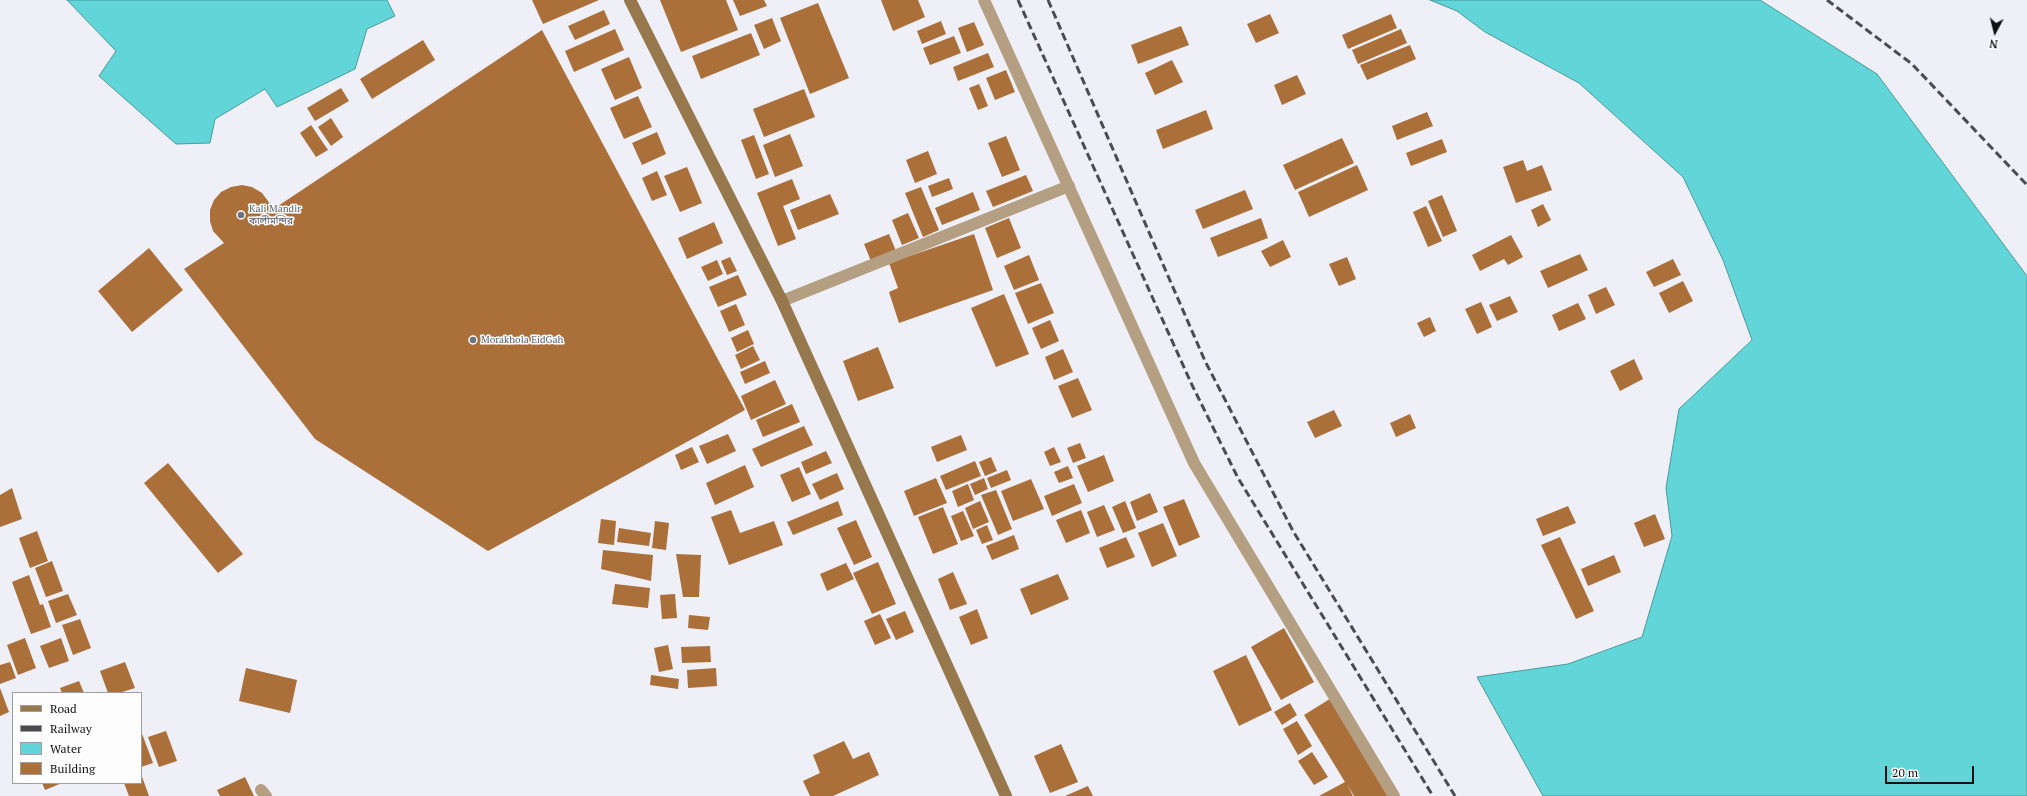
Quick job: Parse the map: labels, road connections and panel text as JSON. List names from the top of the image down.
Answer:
{
  "places": ["Kali Mandir কালীমন্দির", "Morakhola EidGah"],
  "legend": [
    "Road",
    "Railway",
    "Water",
    "Building"
  ],
  "scale_bar": "20 m",
  "north": "bottom"
}
